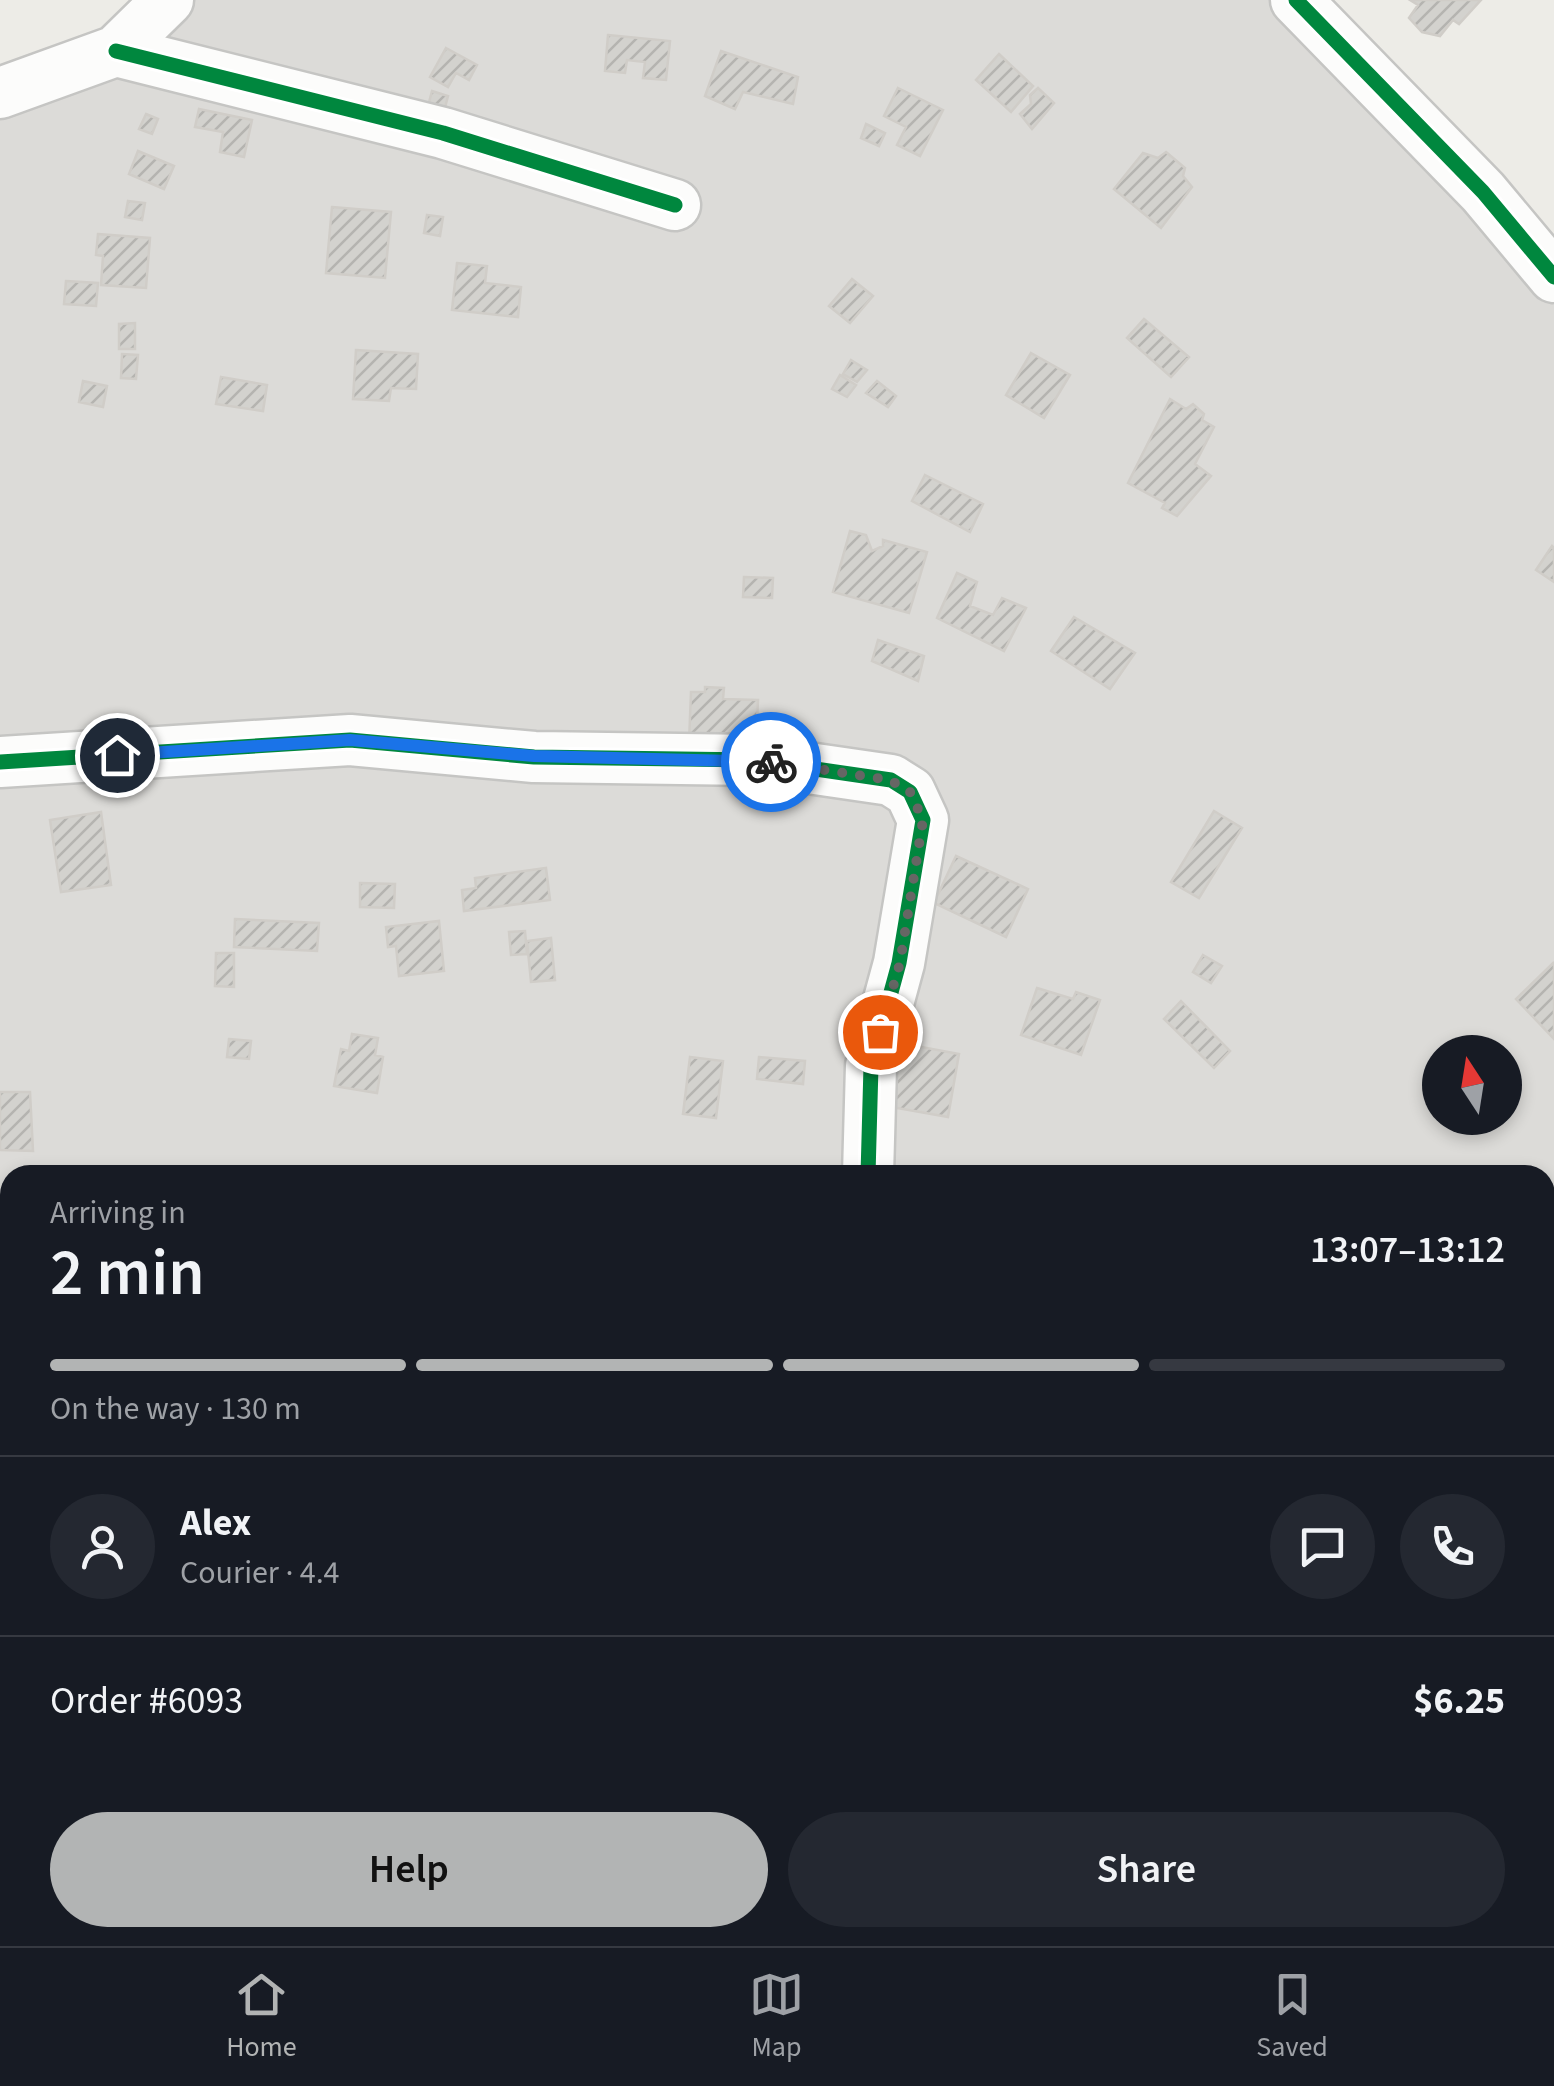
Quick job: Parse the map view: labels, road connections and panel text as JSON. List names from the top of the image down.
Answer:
{
  "north": "top",
  "page": {
    "heading": ["2 min", "Arriving in", "13:07–13:12"],
    "panel": [
      "Alex",
      "Courier · 4.4",
      "Order #6093",
      "$6.25"
    ],
    "bar": "On the way · 130 m",
    "buttons": ["Help", "Share"],
    "tabs": ["Home", "Map", "Saved"]
  }
}
